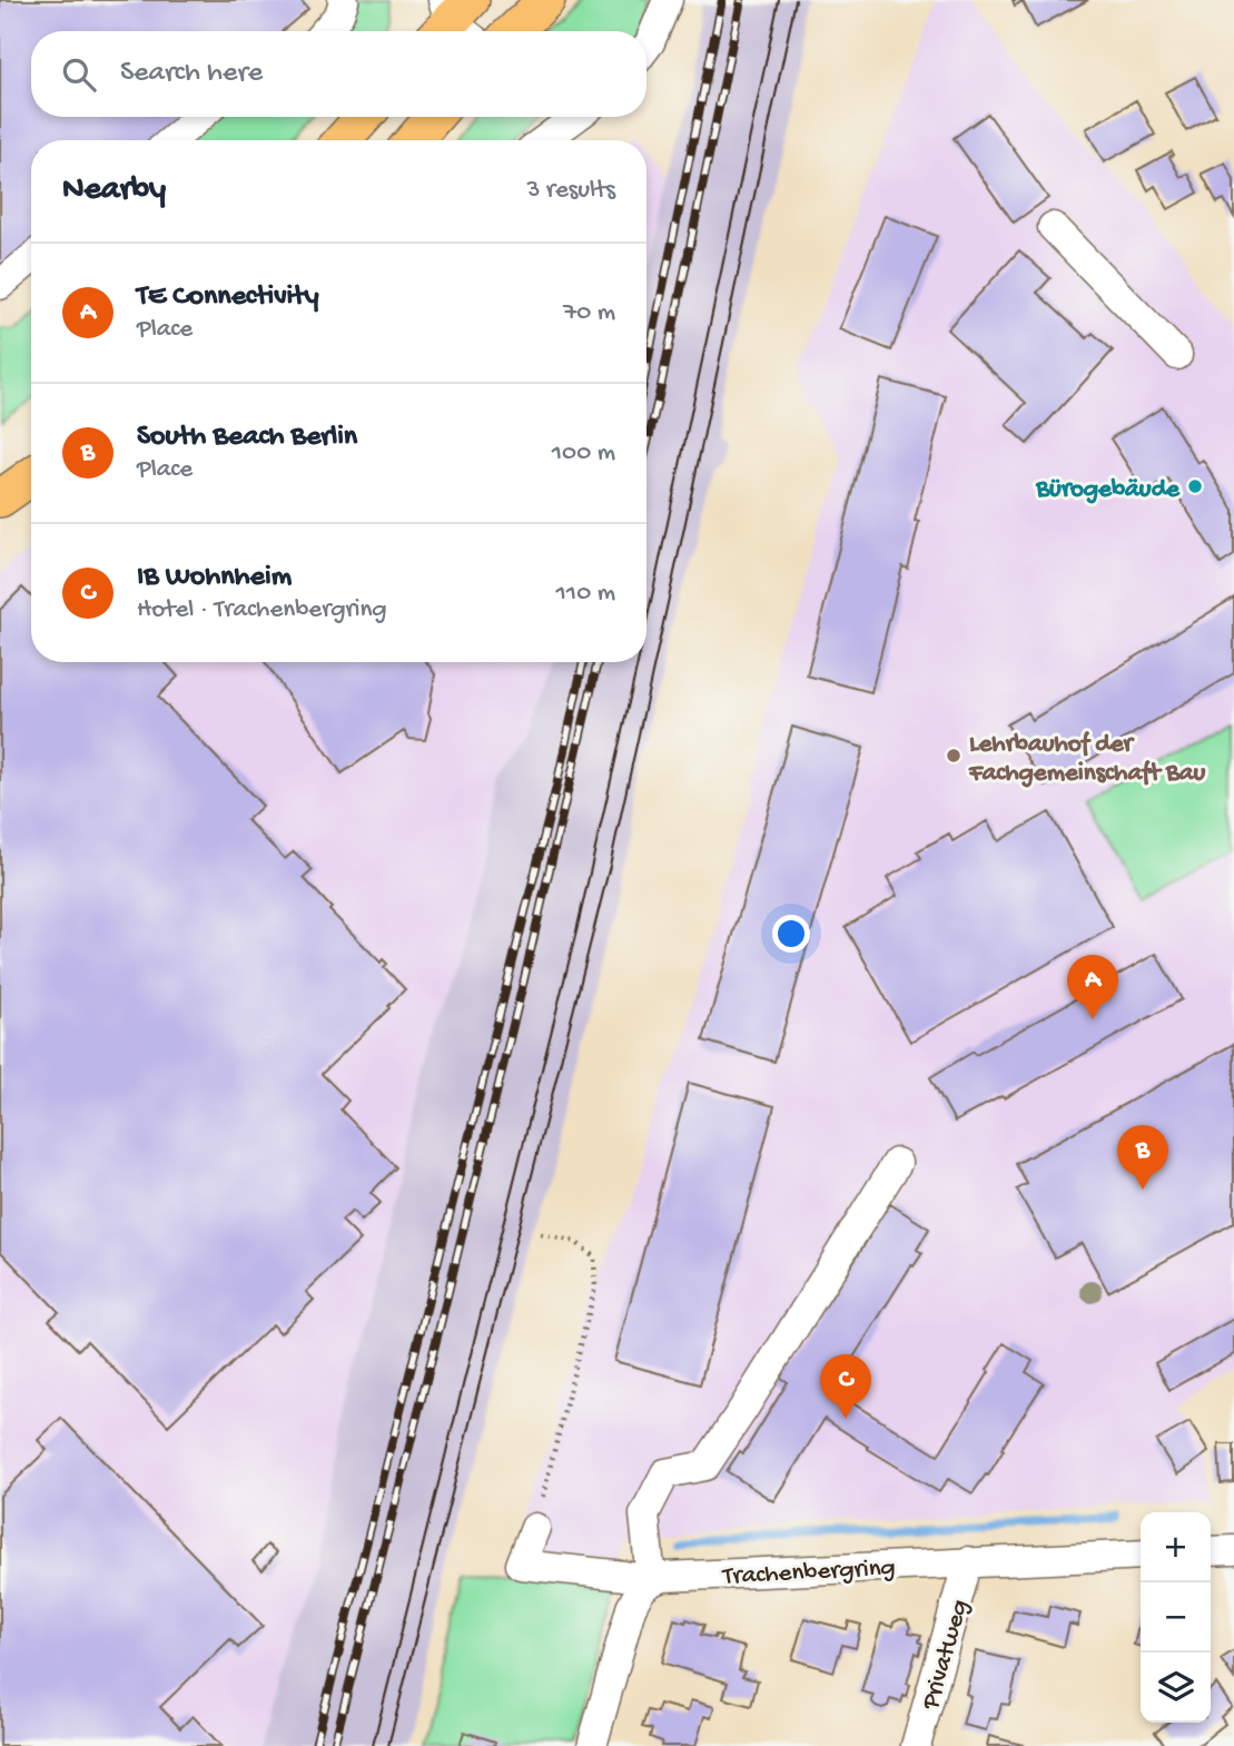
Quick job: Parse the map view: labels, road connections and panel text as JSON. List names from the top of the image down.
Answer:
{
  "streets": {
    "street": ["Trachenbergring", "Privatweg"]
  },
  "crossings": [
    ["Trachenbergring", "Privatweg"]
  ],
  "places": ["Bürogebäude", "Lehrbauhof der Fachgemeinschaft Bau"],
  "page": {
    "search": "Search here",
    "heading": ["Nearby", "3 results"],
    "list": [
      {
        "mark": "A",
        "name": "TE Connectivity",
        "note": "Place",
        "value": "70 m"
      },
      {
        "mark": "B",
        "name": "South Beach Berlin",
        "note": "Place",
        "value": "100 m"
      },
      {
        "mark": "C",
        "name": "IB Wohnheim",
        "note": "Hotel · Trachenbergring",
        "value": "110 m"
      }
    ],
    "pins": ["A", "B", "C"],
    "map_buttons": ["+", "−"]
  }
}
